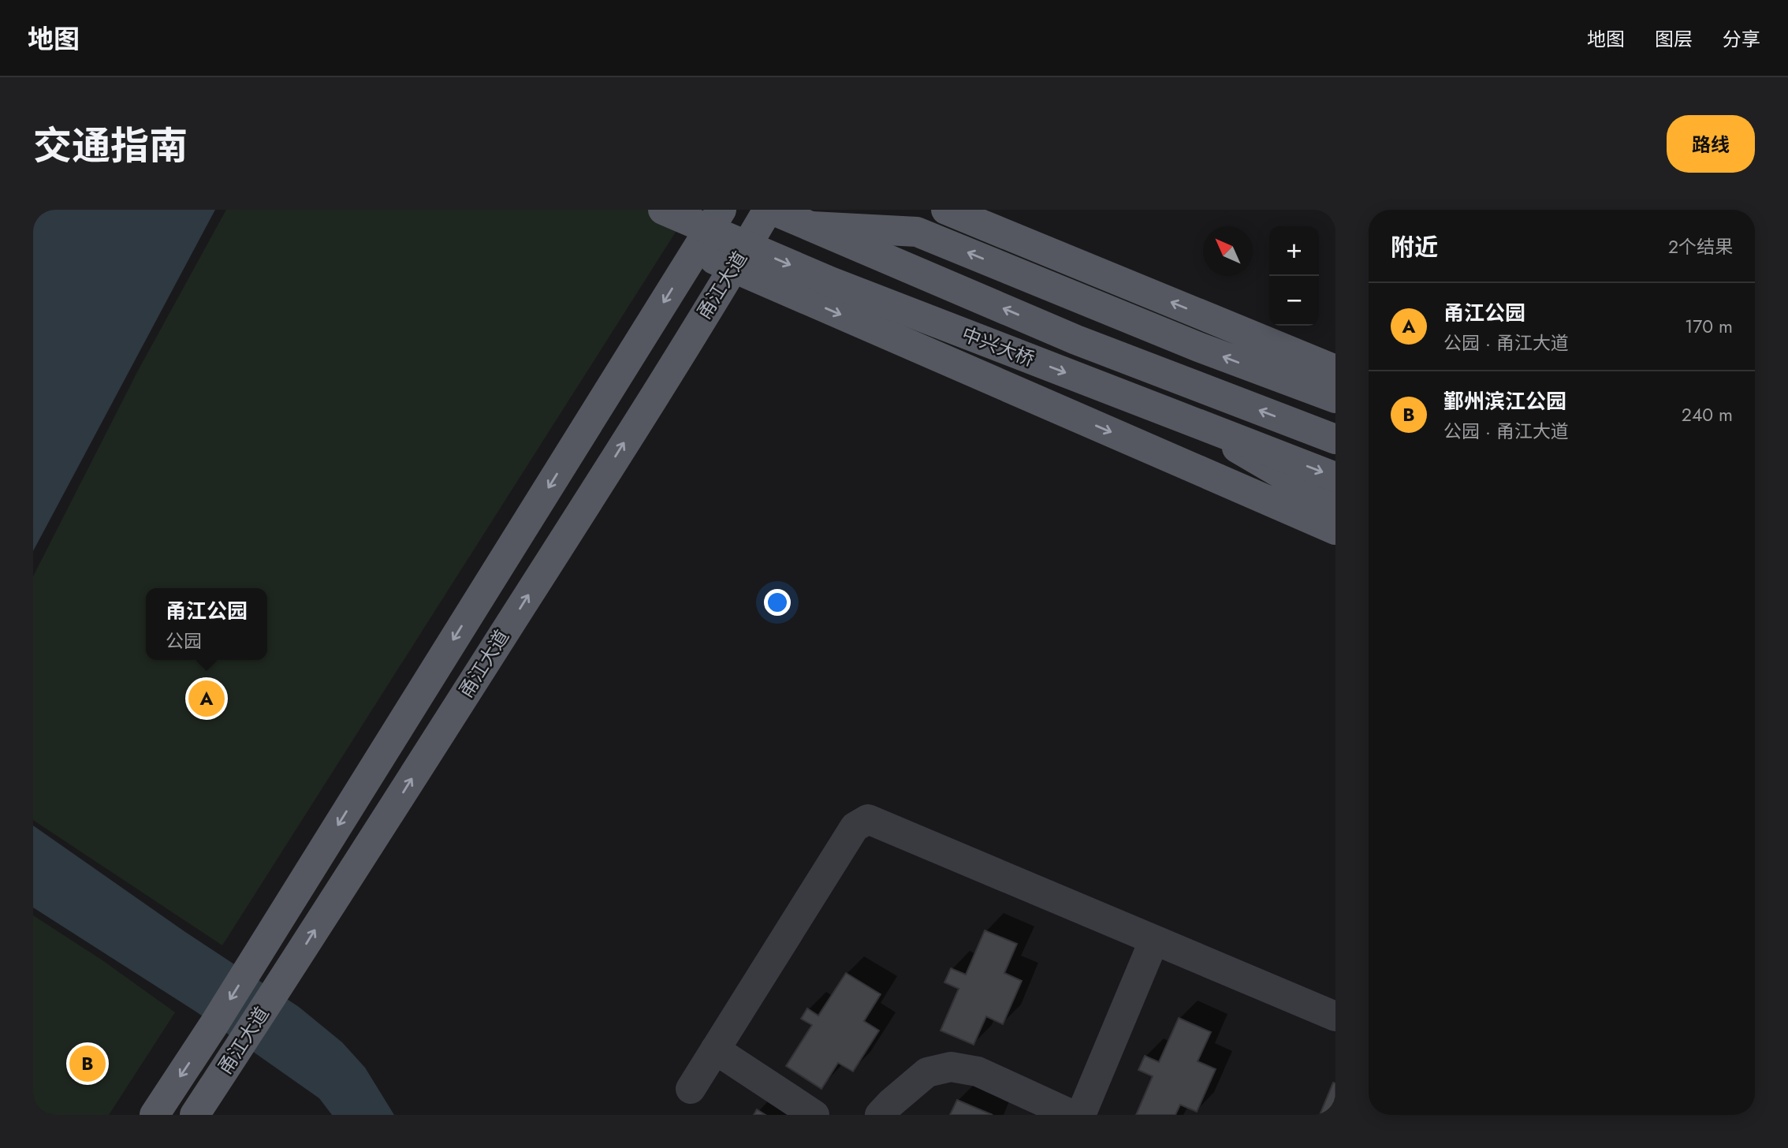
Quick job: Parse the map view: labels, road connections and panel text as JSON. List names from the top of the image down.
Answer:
{
  "streets": {
    "main road": ["甬江大道", "中兴大桥"]
  },
  "north": "top left",
  "page": {
    "header": "地图",
    "nav": ["地图", "图层", "分享"],
    "title": "交通指南",
    "buttons": "路线",
    "heading": ["附近", "2个结果"],
    "map_buttons": ["+", "−"],
    "list": [
      {
        "mark": "A",
        "name": "甬江公园",
        "note": "公园 · 甬江大道",
        "value": "170 m"
      },
      {
        "mark": "B",
        "name": "鄞州滨江公园",
        "note": "公园 · 甬江大道",
        "value": "240 m"
      }
    ],
    "popup": ["甬江公园", "公园"],
    "pins": ["A", "B"]
  }
}
